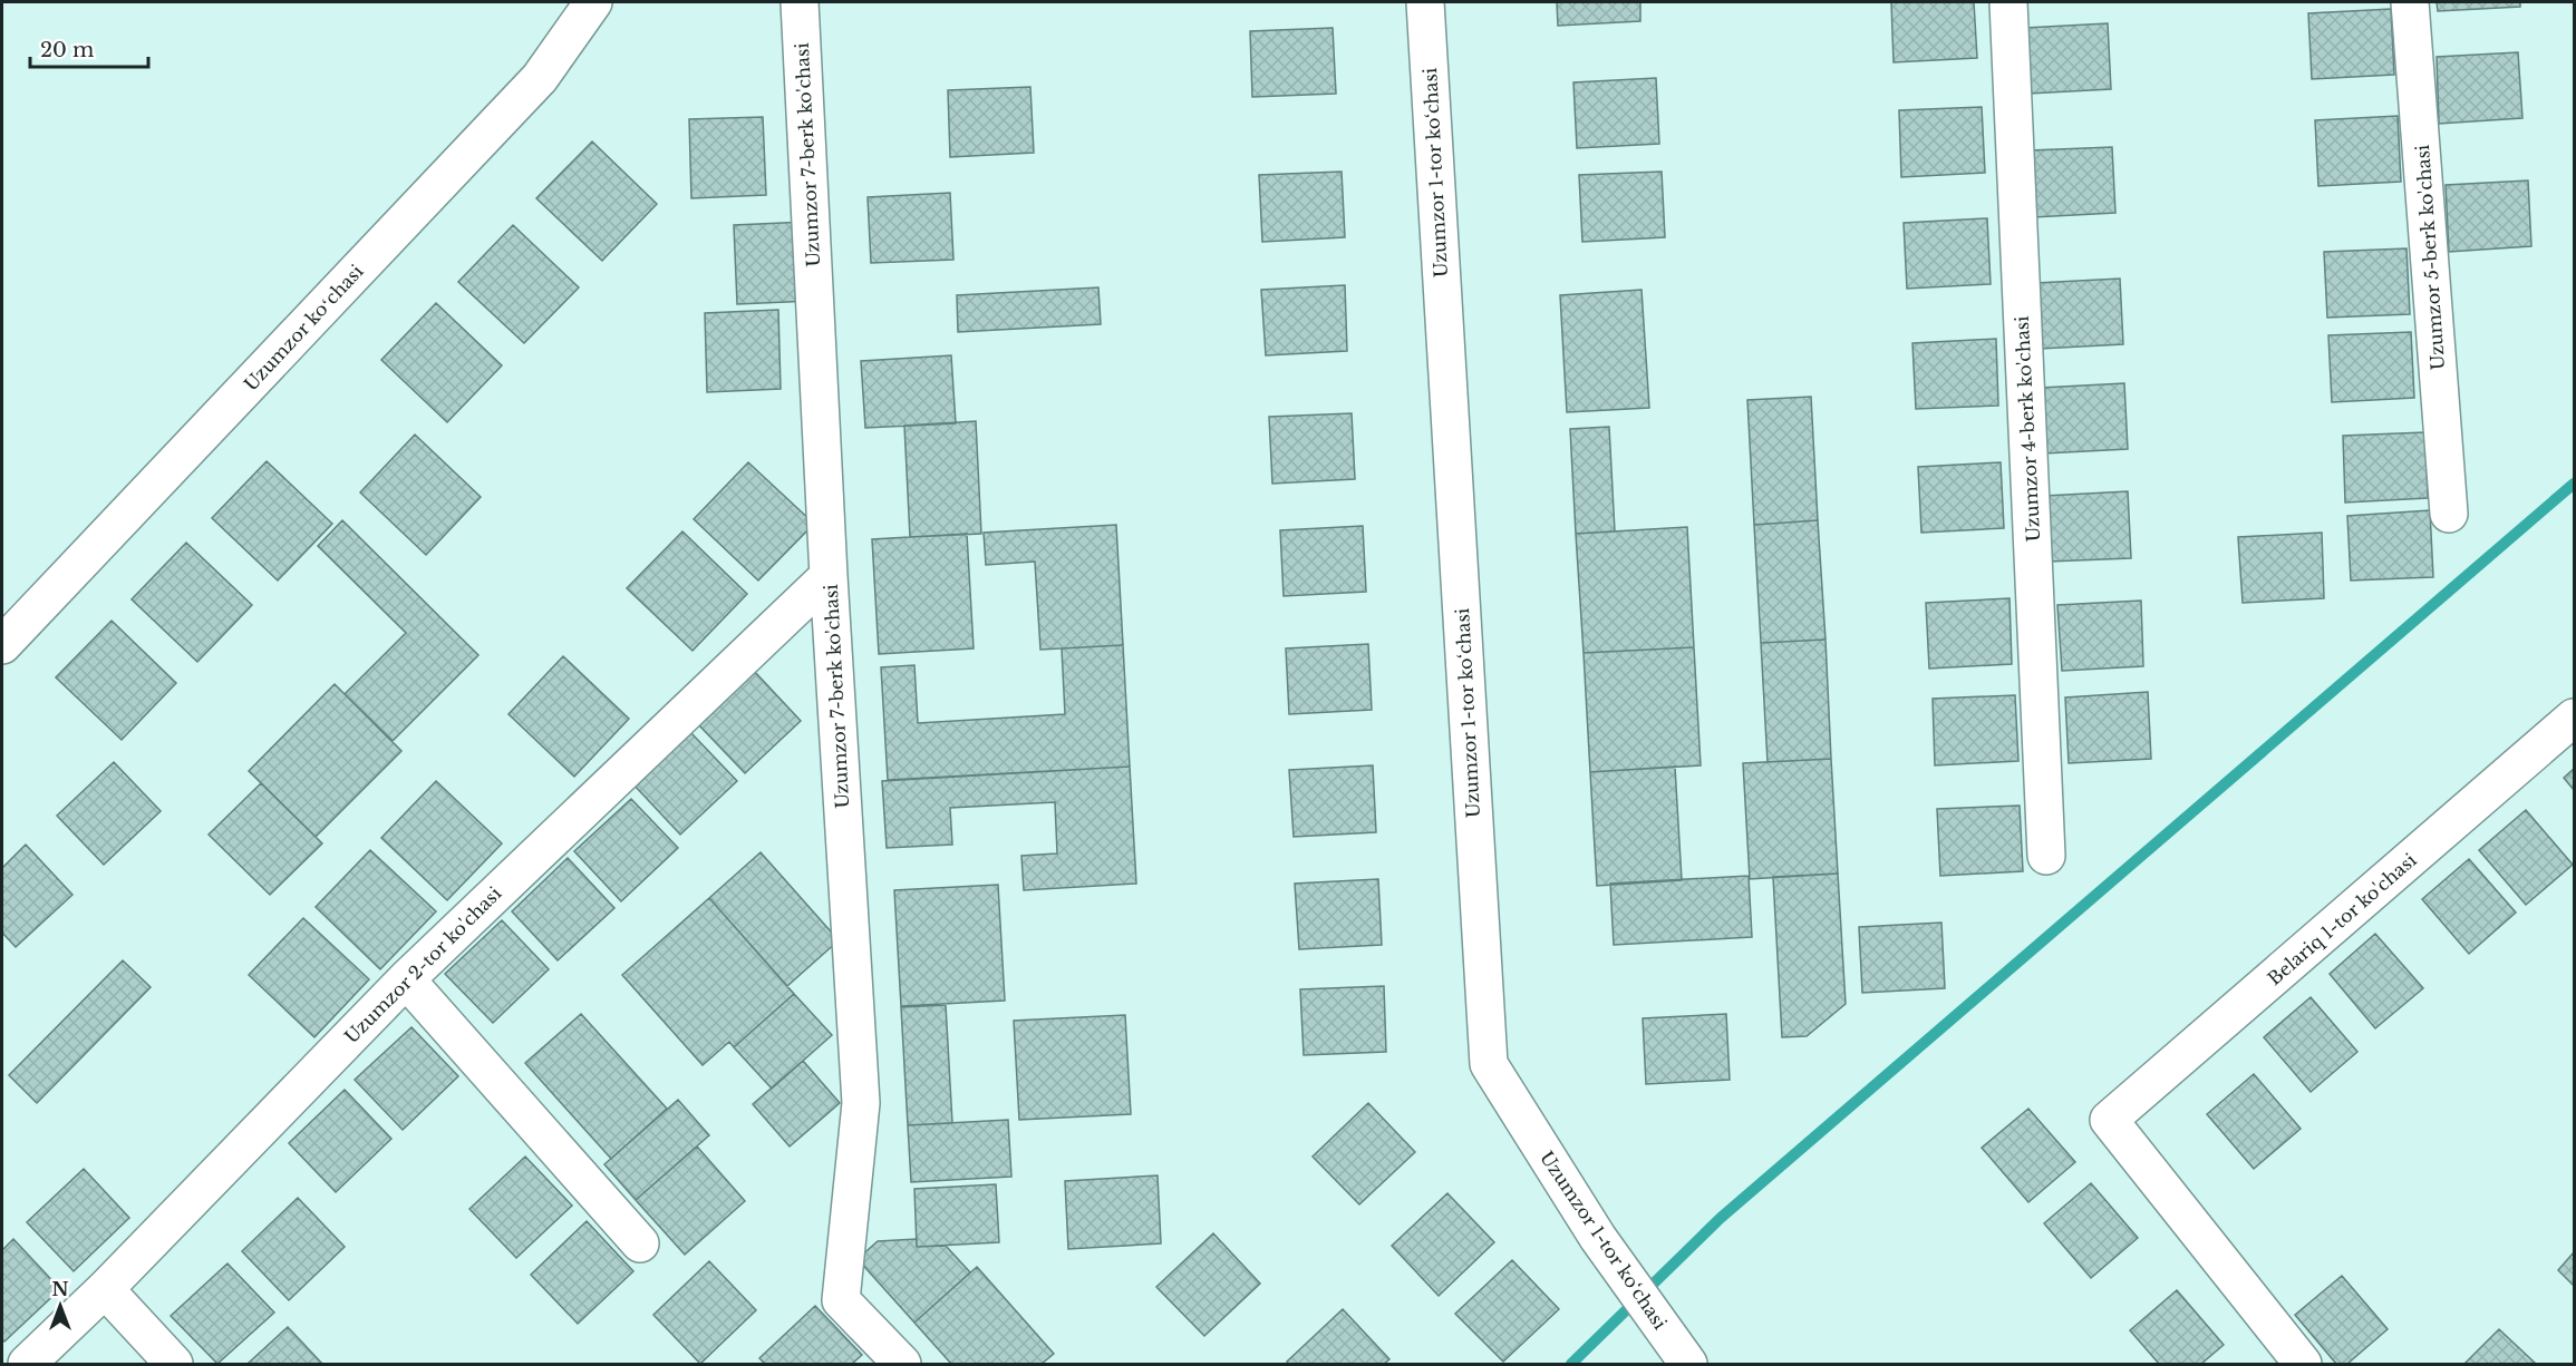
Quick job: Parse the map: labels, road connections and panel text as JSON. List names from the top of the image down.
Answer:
{
  "streets": {
    "street": [
      "Uzumzor 7-berk ko'chasi",
      "Uzumzor 1-tor ko‘chasi",
      "Uzumzor 5-berk ko'chasi",
      "Uzumzor koʻchasi",
      "Uzumzor 4-berk ko'chasi",
      "Belariq 1-tor ko'chasi",
      "Uzumzor 2-tor ko'chasi"
    ]
  },
  "crossings": [
    ["Uzumzor 7-berk ko'chasi", "Uzumzor 2-tor ko'chasi"]
  ],
  "scale_bar": "20 m",
  "north": "top"
}
